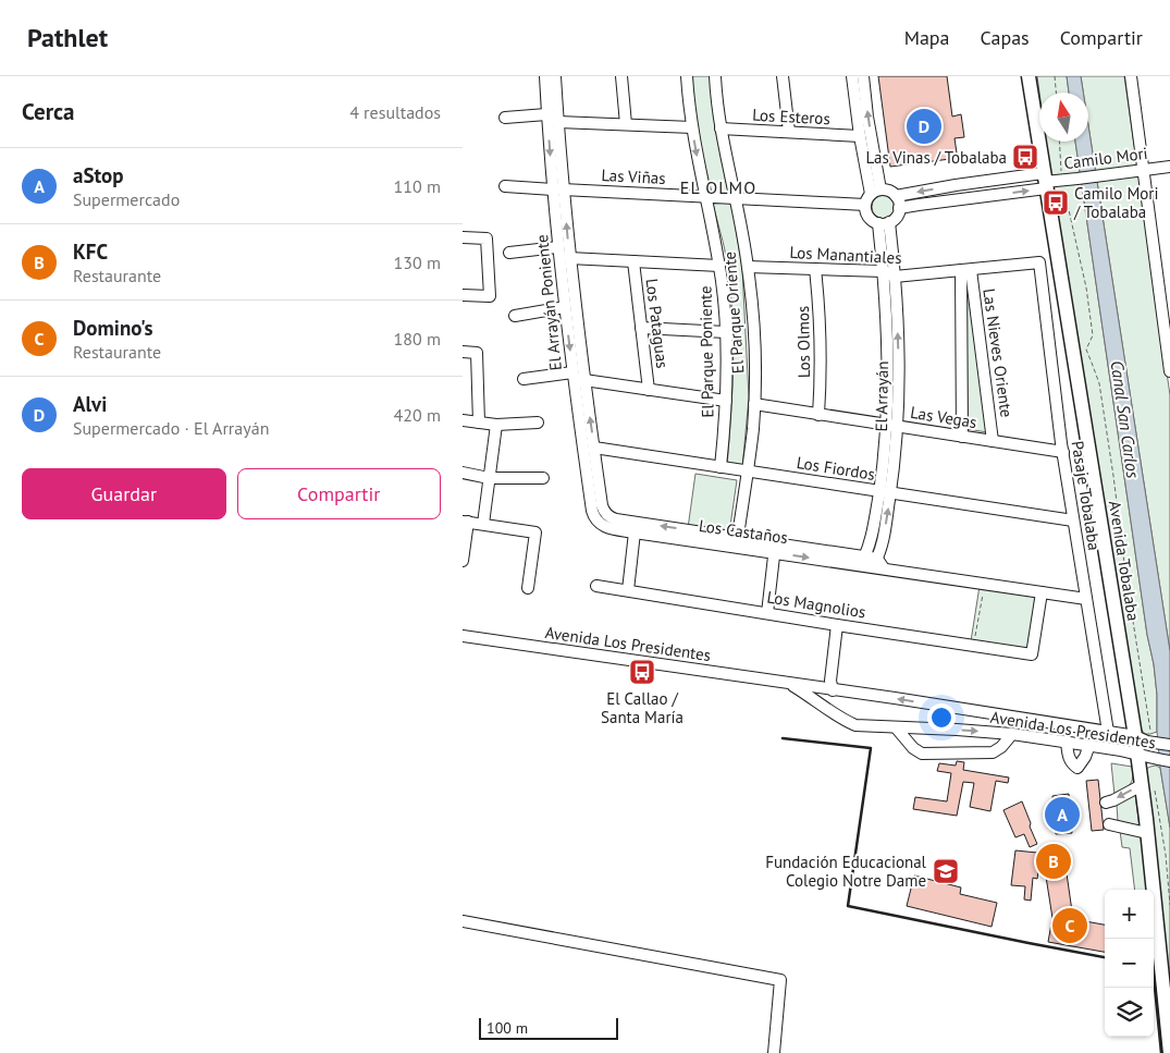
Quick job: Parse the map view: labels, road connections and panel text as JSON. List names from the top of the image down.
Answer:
{
  "streets": {
    "main road": ["Avenida Tobalaba"],
    "street": [
      "Los Esteros",
      "Camilo Mori",
      "Las Viñas",
      "Los Manantiales",
      "El Arrayán Poniente",
      "El Parque Oriente",
      "Los Pataguas",
      "Los Olmos",
      "El Parque Poniente",
      "Las Nieves Oriente",
      "El Arrayán",
      "Las Vegas",
      "Los Fiordos",
      "Pasaje Tobalaba",
      "Los Castaños",
      "Los Magnolios",
      "Avenida Los Presidentes"
    ]
  },
  "crossings": [
    ["Los Esteros", "El Parque Oriente"],
    ["Camilo Mori", "Avenida Tobalaba"],
    ["Las Viñas", "El Arrayán Poniente"],
    ["Las Viñas", "El Parque Oriente"],
    ["Las Viñas", "El Parque Poniente"],
    ["Las Viñas", "El Arrayán"],
    ["Los Manantiales", "El Parque Oriente"],
    ["Los Manantiales", "Los Olmos"],
    ["Los Manantiales", "Las Nieves Oriente"],
    ["Los Manantiales", "El Arrayán"],
    ["Los Manantiales", "Pasaje Tobalaba"],
    ["El Arrayán Poniente", "Los Fiordos"],
    ["El Arrayán Poniente", "Los Castaños"],
    ["El Parque Oriente", "Las Vegas"],
    ["El Parque Oriente", "Los Fiordos"],
    ["El Parque Oriente", "Los Castaños"],
    ["Los Olmos", "Las Vegas"],
    ["El Parque Poniente", "Los Fiordos"],
    ["Las Nieves Oriente", "Las Vegas"],
    ["El Arrayán", "Las Vegas"],
    ["El Arrayán", "Los Fiordos"],
    ["El Arrayán", "Los Castaños"],
    ["Las Vegas", "Pasaje Tobalaba"],
    ["Los Fiordos", "Pasaje Tobalaba"],
    ["Pasaje Tobalaba", "Los Castaños"],
    ["Pasaje Tobalaba", "Avenida Los Presidentes"],
    ["Los Castaños", "Los Magnolios"],
    ["Avenida Tobalaba", "Avenida Los Presidentes"]
  ],
  "districts": ["EL OLMO"],
  "water": ["Canal San Carlos"],
  "places": {
    "bus stop": ["Las Vinas / Tobalaba", "Camilo Mori / Tobalaba", "El Callao / Santa María"],
    "school or university": ["Fundación Educacional Colegio Notre Dame"]
  },
  "scale_bar": "100 m",
  "north": "top",
  "page": {
    "header": "Pathlet",
    "nav": ["Mapa", "Capas", "Compartir"],
    "heading": ["Cerca", "4 resultados"],
    "pins": [
      "D",
      "A",
      "B",
      "C"
    ],
    "list": [
      {
        "mark": "A",
        "name": "aStop",
        "note": "Supermercado",
        "value": "110 m"
      },
      {
        "mark": "B",
        "name": "KFC",
        "note": "Restaurante",
        "value": "130 m"
      },
      {
        "mark": "C",
        "name": "Domino's",
        "note": "Restaurante",
        "value": "180 m"
      },
      {
        "mark": "D",
        "name": "Alvi",
        "note": "Supermercado · El Arrayán",
        "value": "420 m"
      }
    ],
    "buttons": ["Guardar", "Compartir"],
    "map_buttons": ["+", "−"],
    "scale": "100 m"
  }
}
